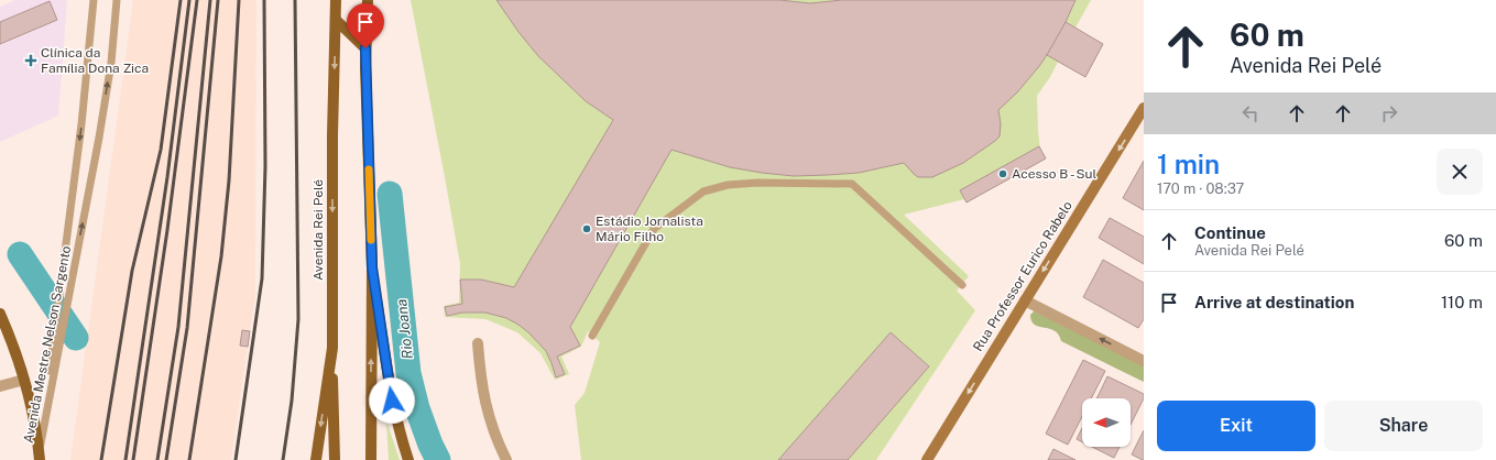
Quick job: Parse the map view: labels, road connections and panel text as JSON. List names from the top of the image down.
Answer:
{
  "streets": {
    "main road": ["Avenida Rei Pelé"],
    "street": ["Rua Professor Eurico Rabelo"],
    "lane": ["Avenida Mestre Nelson Sargento"]
  },
  "one_way": ["Rua Professor Eurico Rabelo"],
  "water": ["Rio Joana"],
  "places": {
    "health": ["Clínica da Família Dona Zica"],
    "other": ["Acesso B - Sul", "Estádio Jornalista Mário Filho"]
  },
  "north": "left",
  "page": {
    "turn": ["60 m", "Avenida Rei Pelé"],
    "heading": ["1 min", "170 m · 08:37"],
    "list": [
      {
        "name": "Continue",
        "note": "Avenida Rei Pelé",
        "value": "60 m"
      },
      {
        "name": "Arrive at destination",
        "value": "110 m"
      }
    ],
    "buttons": ["Exit", "Share"]
  }
}
